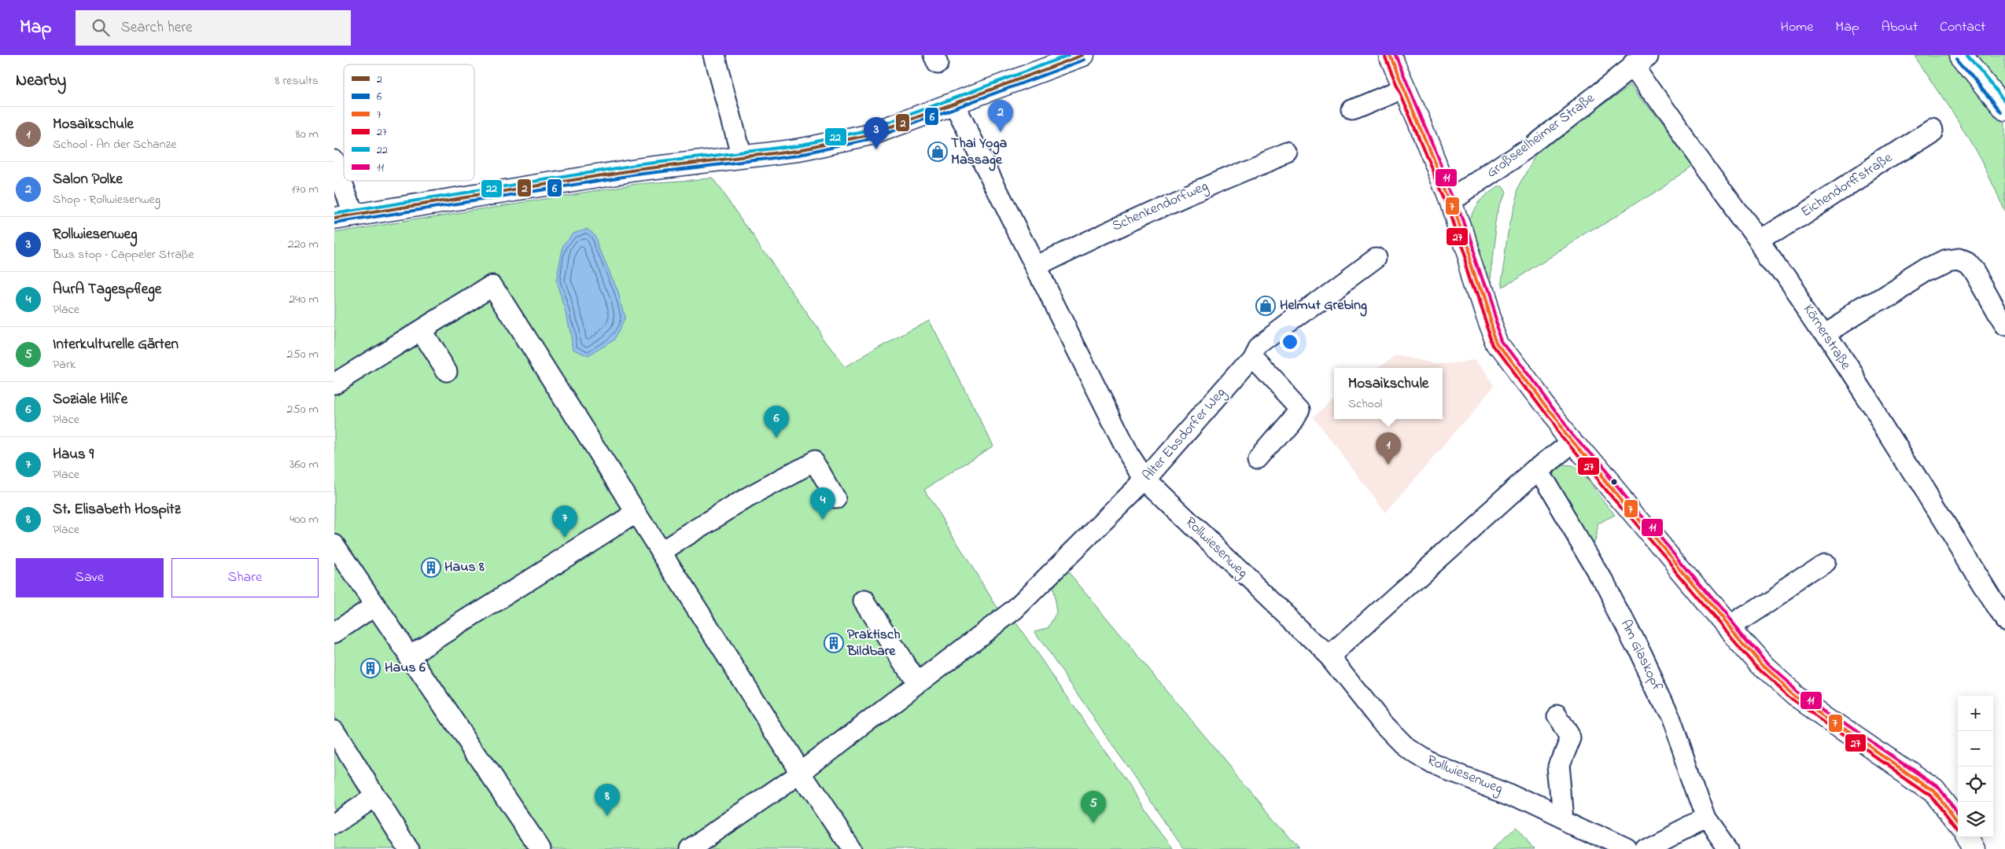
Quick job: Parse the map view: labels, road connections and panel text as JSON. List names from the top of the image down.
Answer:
{
  "streets": {
    "street": [
      "Großseelheimer Straße",
      "Eichendorffstraße",
      "Schenkendorfweg",
      "Körnerstraße",
      "Alter Ebsdorfer Weg",
      "Rollwiesenweg",
      "Am Glaskopf"
    ]
  },
  "crossings": [
    ["Großseelheimer Straße", "Körnerstraße"],
    ["Eichendorffstraße", "Körnerstraße"],
    ["Schenkendorfweg", "Rollwiesenweg"],
    ["Alter Ebsdorfer Weg", "Rollwiesenweg"]
  ],
  "places": {
    "shop": ["Thai Yoga Massage", "Helmut Grebing"],
    "building": ["Haus 8", "Praktisch Bildbare", "Haus 6"]
  },
  "lines": [
    "transit line 2",
    "transit line 7",
    "transit line 22",
    "transit line 11",
    "transit line 27",
    "transit line 6"
  ],
  "legend": [
    "2",
    "6",
    "7",
    "27",
    "22",
    "11"
  ],
  "page": {
    "header": "Map",
    "search": "Search here",
    "nav": [
      "Home",
      "Map",
      "About",
      "Contact"
    ],
    "heading": ["Nearby", "8 results"],
    "pins": [
      "2",
      "3",
      "6",
      "1",
      "4",
      "7",
      "8",
      "5"
    ],
    "list": [
      {
        "mark": "1",
        "name": "Mosaikschule",
        "note": "School · An der Schanze",
        "value": "80 m"
      },
      {
        "mark": "2",
        "name": "Salon Polke",
        "note": "Shop · Rollwiesenweg",
        "value": "170 m"
      },
      {
        "mark": "3",
        "name": "Rollwiesenweg",
        "note": "Bus stop · Cappeler Straße",
        "value": "220 m"
      },
      {
        "mark": "4",
        "name": "AurA Tagespflege",
        "note": "Place",
        "value": "240 m"
      },
      {
        "mark": "5",
        "name": "Interkulturelle Gärten",
        "note": "Park",
        "value": "250 m"
      },
      {
        "mark": "6",
        "name": "Soziale Hilfe",
        "note": "Place",
        "value": "250 m"
      },
      {
        "mark": "7",
        "name": "Haus 9",
        "note": "Place",
        "value": "360 m"
      },
      {
        "mark": "8",
        "name": "St. Elisabeth Hospitz",
        "note": "Place",
        "value": "400 m"
      }
    ],
    "popup": ["Mosaikschule", "School"],
    "buttons": ["Save", "Share"],
    "map_buttons": ["+", "−"]
  }
}
